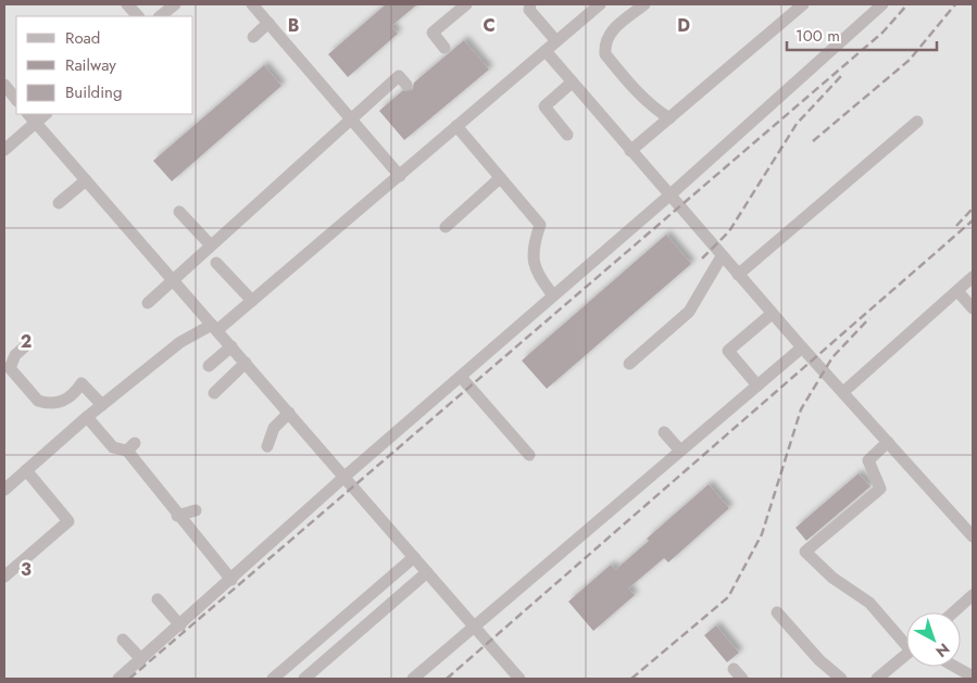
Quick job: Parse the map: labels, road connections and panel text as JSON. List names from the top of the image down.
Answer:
{
  "legend": ["Road", "Railway", "Building"],
  "scale_bar": "100 m",
  "north": "bottom right",
  "grid": {
    "columns": ["B", "C", "D"],
    "rows": ["2", "3"]
  }
}
